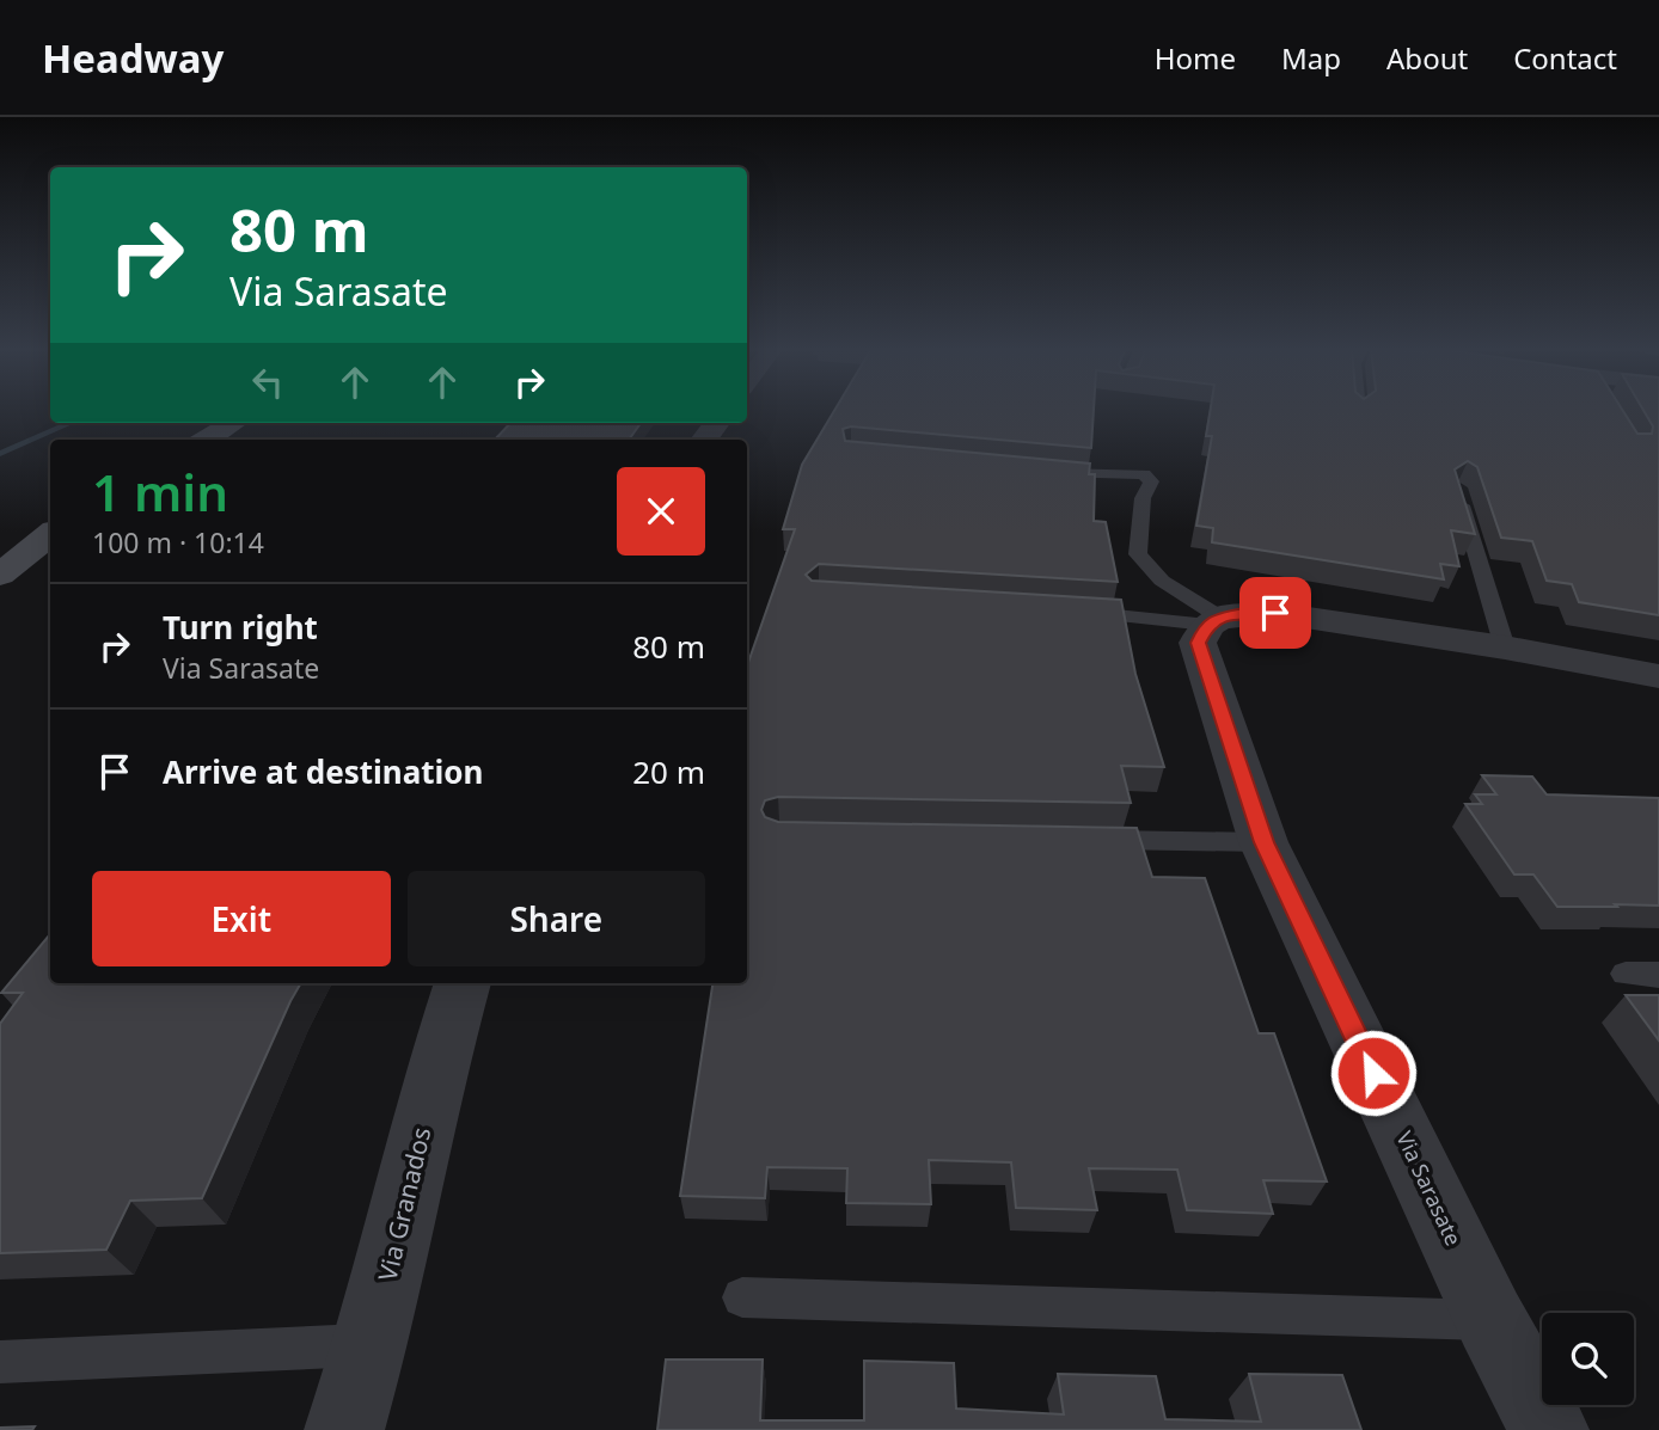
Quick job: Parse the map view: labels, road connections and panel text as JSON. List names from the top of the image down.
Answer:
{
  "streets": {
    "street": ["Via Sarasate", "Via Granados"]
  },
  "page": {
    "header": "Headway",
    "nav": [
      "Home",
      "Map",
      "About",
      "Contact"
    ],
    "turn": ["80 m", "Via Sarasate"],
    "heading": ["1 min", "100 m · 10:14"],
    "list": [
      {
        "name": "Turn right",
        "note": "Via Sarasate",
        "value": "80 m"
      },
      {
        "name": "Arrive at destination",
        "value": "20 m"
      }
    ],
    "buttons": ["Exit", "Share"]
  }
}
